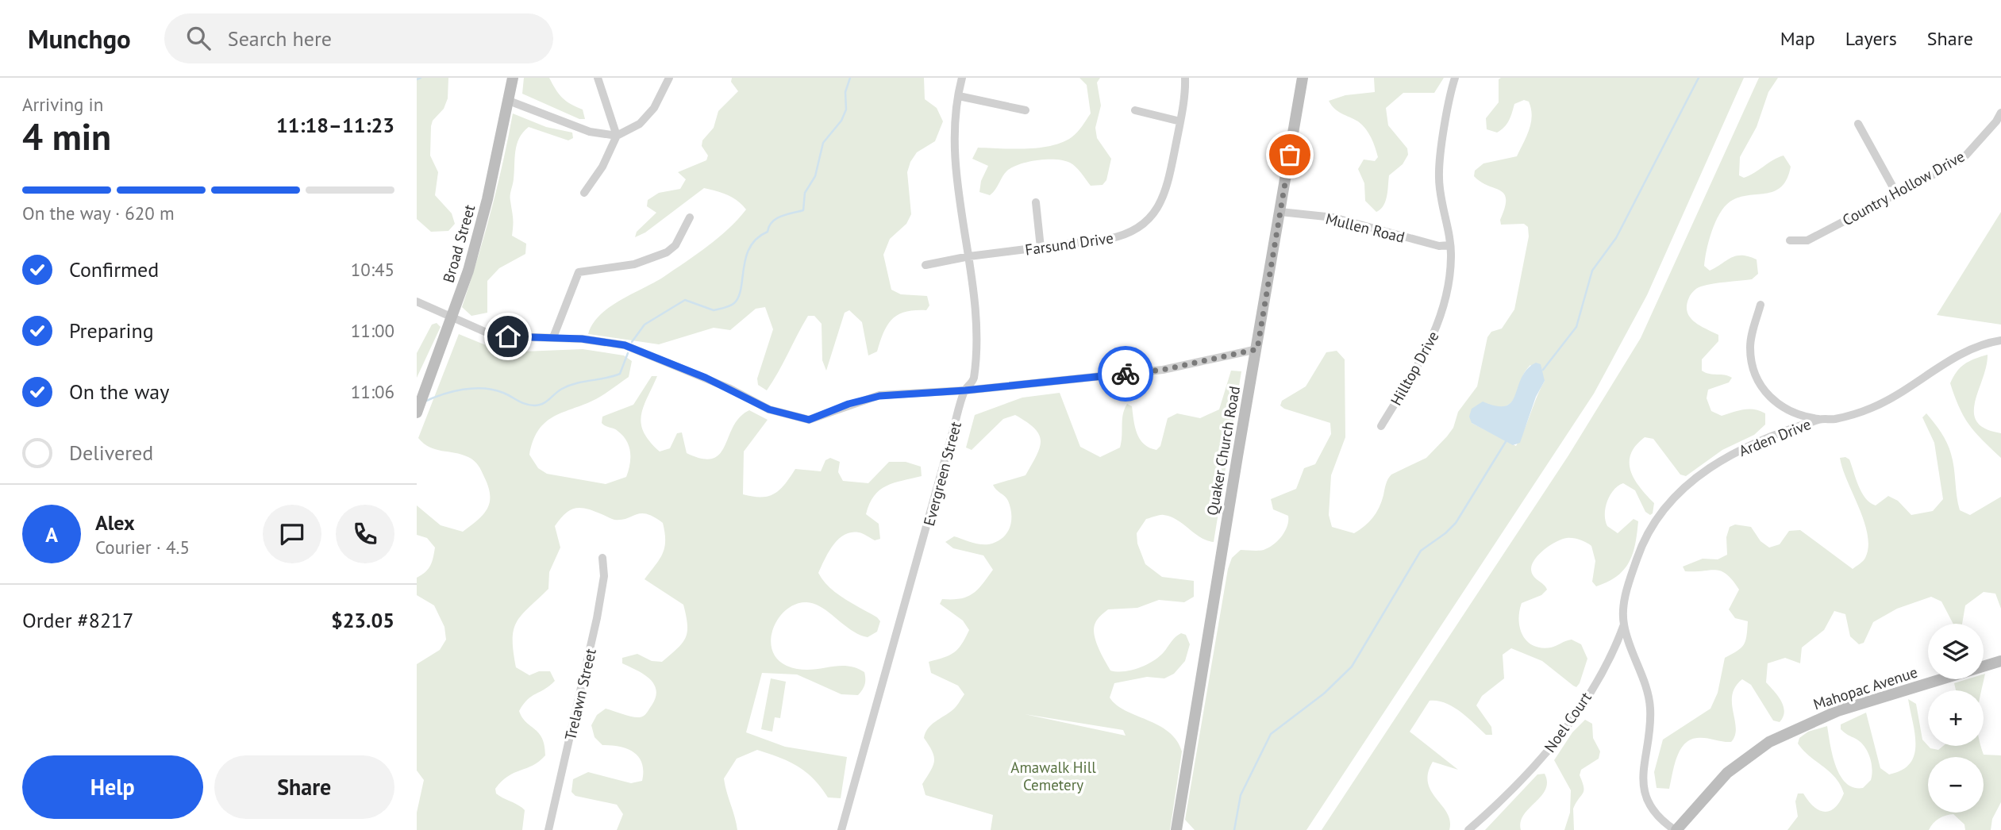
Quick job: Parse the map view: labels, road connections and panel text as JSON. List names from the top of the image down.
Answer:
{
  "streets": {
    "street": [
      "Country Hollow Drive",
      "Mullen Road",
      "Broad Street",
      "Farsund Drive",
      "Hilltop Drive",
      "Arden Drive",
      "Quaker Church Road",
      "Evergreen Street",
      "Mahopac Avenue",
      "Trelawn Street",
      "Noel Court"
    ]
  },
  "crossings": [
    ["Mullen Road", "Hilltop Drive"],
    ["Mullen Road", "Quaker Church Road"],
    ["Farsund Drive", "Evergreen Street"],
    ["Arden Drive", "Mahopac Avenue"],
    ["Arden Drive", "Noel Court"]
  ],
  "parks": ["Amawalk Hill Cemetery"],
  "page": {
    "header": "Munchgo",
    "search": "Search here",
    "nav": ["Map", "Layers", "Share"],
    "heading": ["4 min", "Arriving in", "11:18–11:23"],
    "panel": [
      "Alex",
      "Courier · 4.5",
      "Order #8217",
      "$23.05"
    ],
    "bar": "On the way · 620 m",
    "list": [
      ["Confirmed", "10:45"],
      ["Preparing", "11:00"],
      ["On the way", "11:06"],
      "Delivered"
    ],
    "round": "A",
    "map_buttons": ["+", "−"],
    "buttons": ["Help", "Share"]
  }
}
